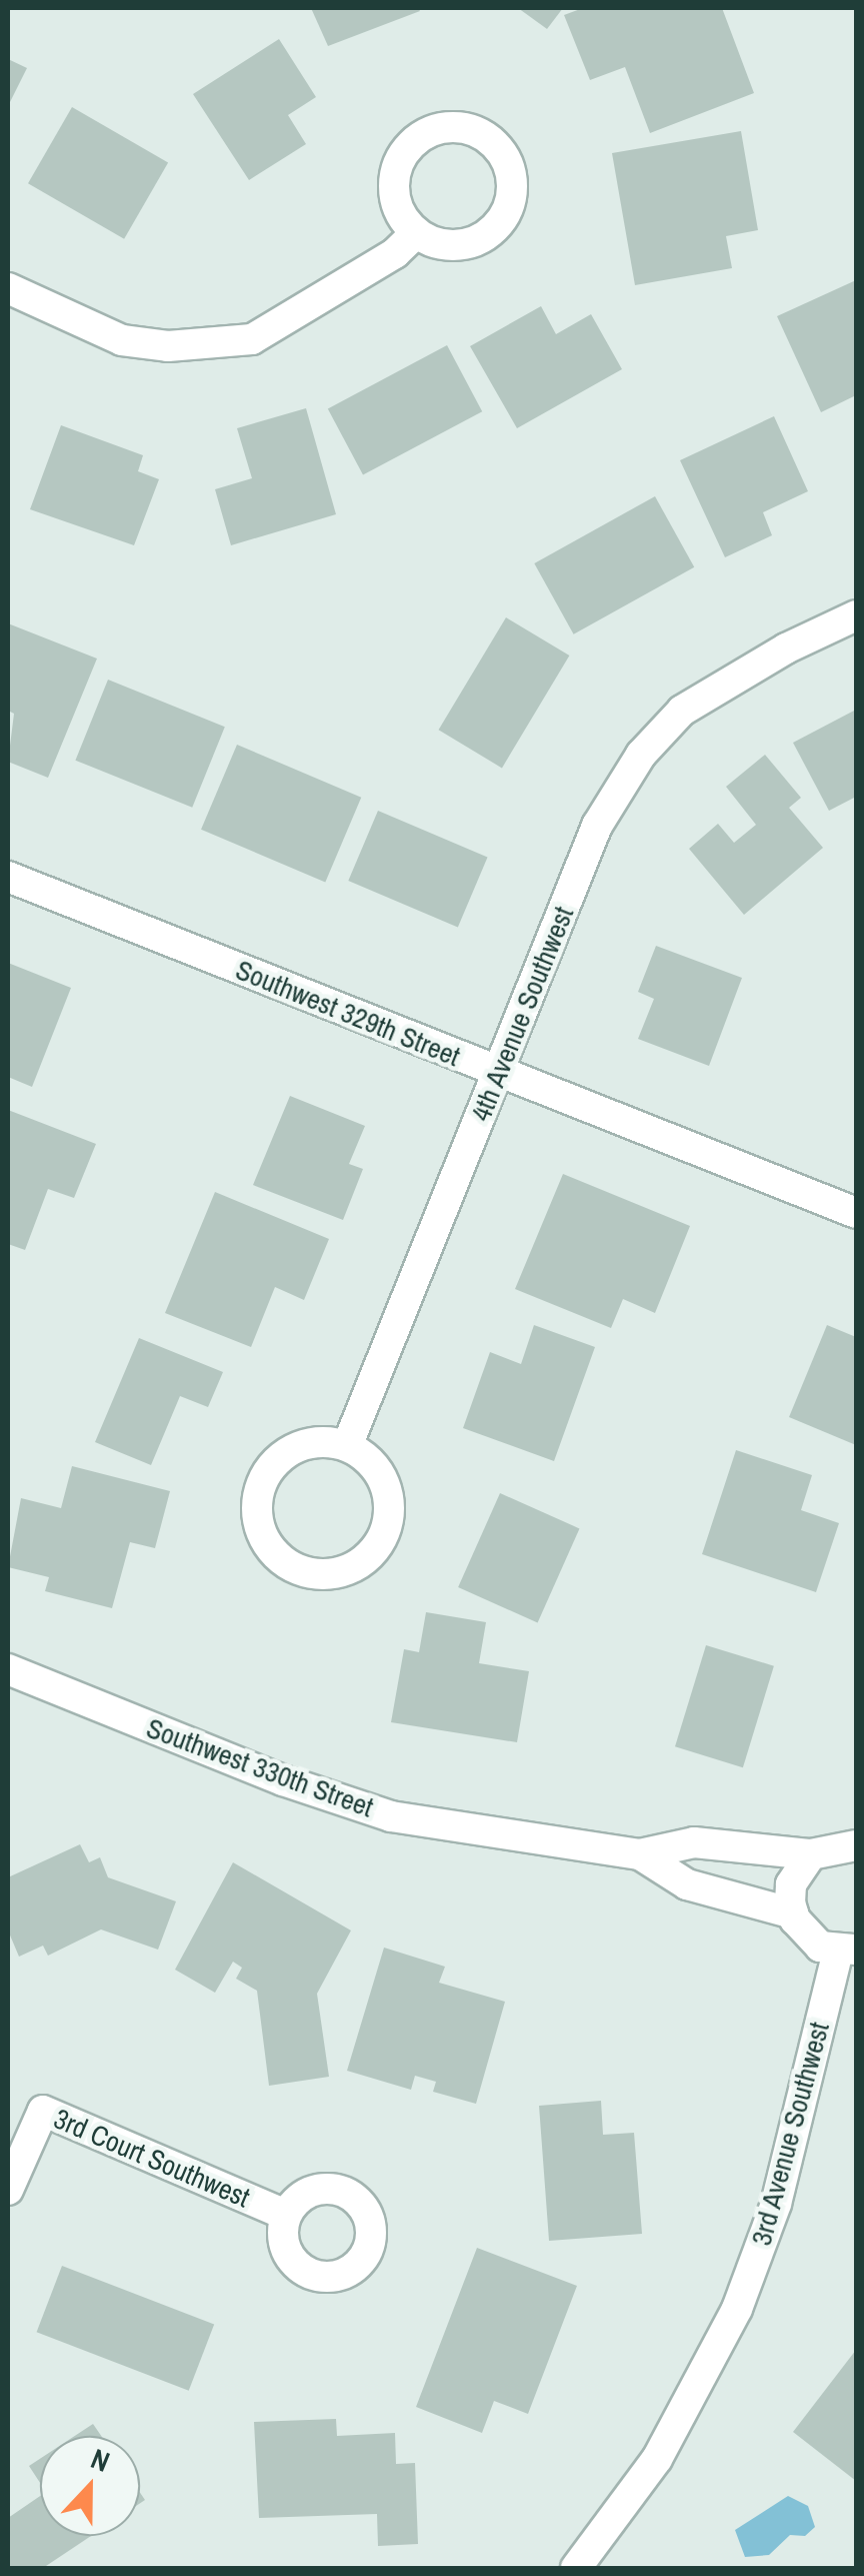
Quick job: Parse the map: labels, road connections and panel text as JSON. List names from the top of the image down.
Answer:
{
  "streets": {
    "street": [
      "Southwest 329th Street",
      "4th Avenue Southwest",
      "Southwest 330th Street",
      "3rd Avenue Southwest",
      "3rd Court Southwest"
    ]
  },
  "crossings": [
    ["Southwest 329th Street", "4th Avenue Southwest"]
  ],
  "north": "top"
}
